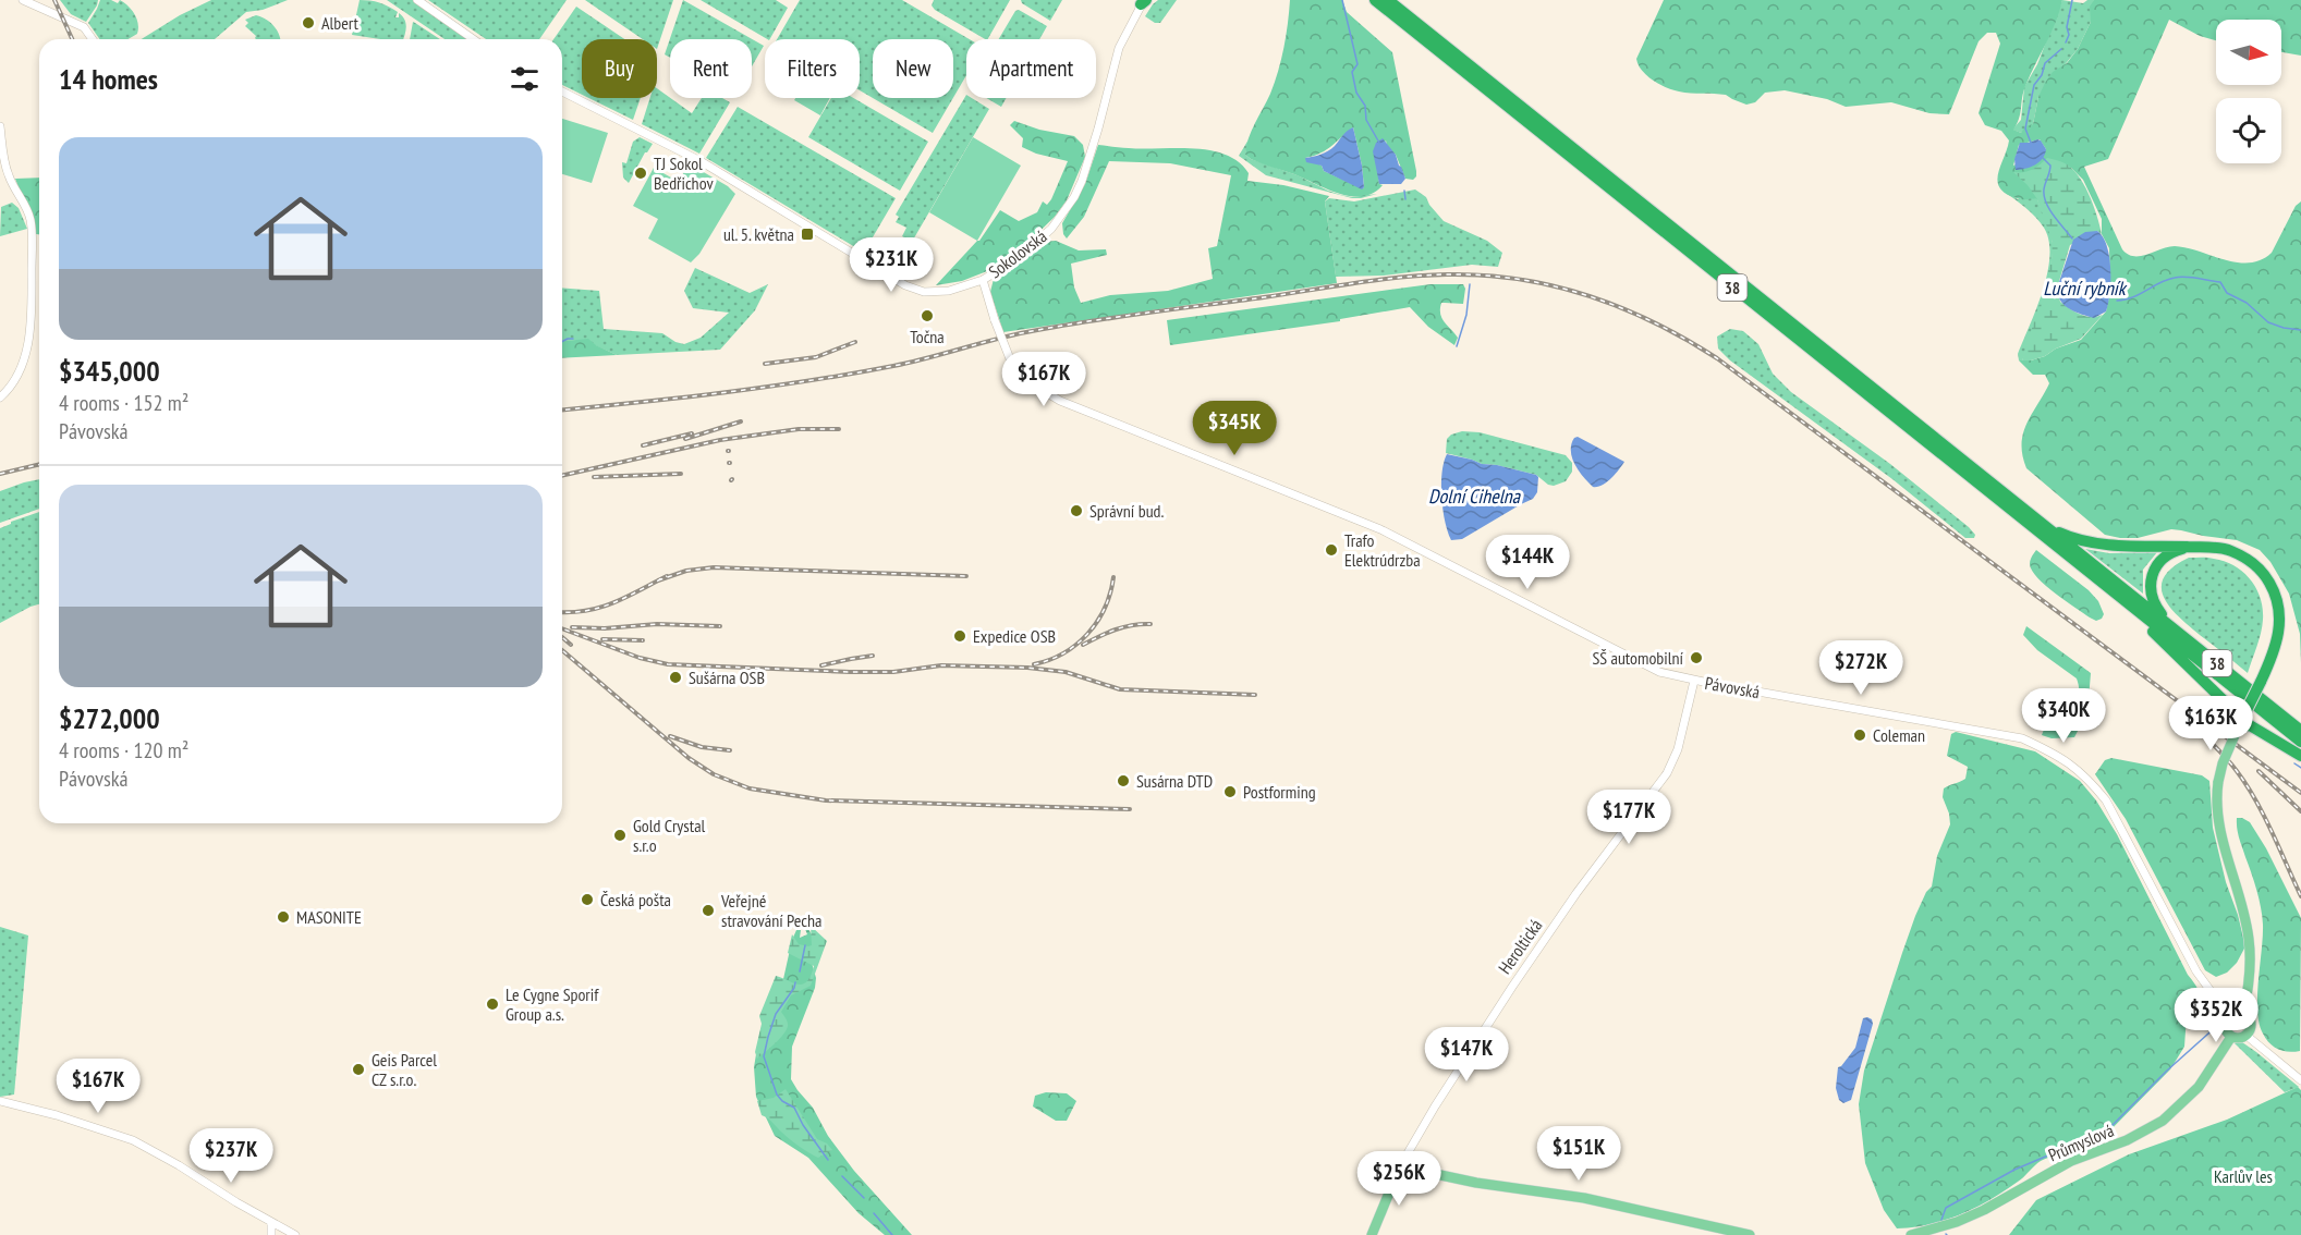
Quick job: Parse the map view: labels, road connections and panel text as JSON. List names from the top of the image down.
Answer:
{
  "streets": {
    "highway": ["38"],
    "main road": ["Heroltická", "Průmyslová"],
    "street": ["Sokolovská", "Pávovská"]
  },
  "crossings": [
    ["Sokolovská", "Pávovská"],
    ["Pávovská", "Heroltická"],
    ["Pávovská", "Průmyslová"]
  ],
  "water": ["Luční rybník", "Dolní Cihelna"],
  "parks": ["Karlův les"],
  "places": {
    "other": [
      "Albert",
      "TJ Sokol Bedřichov",
      "Točna",
      "Správní bud.",
      "Trafo Elektrúdrzba",
      "Expedice OSB",
      "SŠ automobilní",
      "Sušárna OSB",
      "Coleman",
      "Susárna DTD",
      "Postforming",
      "Gold Crystal s.r.o",
      "Česká pošta",
      "Veřejné stravování Pecha",
      "MASONITE",
      "Le Cygne Sporif Group a.s.",
      "Geis Parcel CZ s.r.o."
    ],
    "transit": ["ul. 5. května"]
  },
  "north": "right",
  "page": {
    "chip": [
      "Buy",
      "Rent",
      "Filters",
      "New",
      "Apartment"
    ],
    "heading": "14 homes",
    "list": [
      {
        "name": "$345,000",
        "note": "4 rooms · 152 m² · Pávovská"
      },
      {
        "name": "$272,000",
        "note": "4 rooms · 120 m² · Pávovská"
      }
    ],
    "price": [
      "$231K",
      "$167K",
      "$345K",
      "$144K",
      "$272K",
      "$340K",
      "$163K",
      "$177K",
      "$352K",
      "$147K",
      "$167K",
      "$151K",
      "$237K",
      "$256K"
    ]
  }
}
